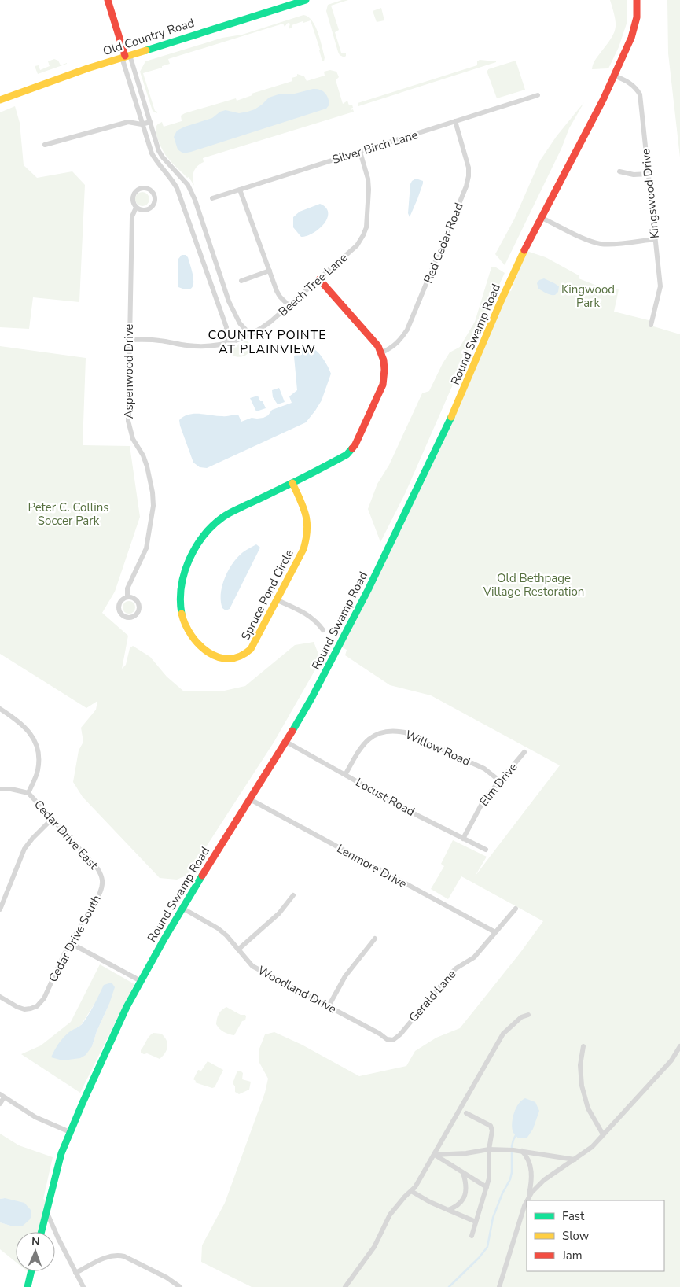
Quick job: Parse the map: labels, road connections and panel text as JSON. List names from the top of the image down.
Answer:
{
  "streets": {
    "main road": ["Old Country Road", "Round Swamp Road", "Spruce Pond Circle"],
    "street": [
      "Silver Birch Lane",
      "Kingswood Drive",
      "Red Cedar Road",
      "Beech Tree Lane",
      "Aspenwood Drive",
      "Willow Road",
      "Elm Drive",
      "Locust Road",
      "Cedar Drive East",
      "Lenmore Drive",
      "Cedar Drive South",
      "Woodland Drive",
      "Gerald Lane"
    ]
  },
  "crossings": [
    ["Silver Birch Lane", "Red Cedar Road"],
    ["Silver Birch Lane", "Beech Tree Lane"],
    ["Kingswood Drive", "Round Swamp Road"],
    ["Red Cedar Road", "Spruce Pond Circle"],
    ["Beech Tree Lane", "Aspenwood Drive"],
    ["Beech Tree Lane", "Spruce Pond Circle"],
    ["Round Swamp Road", "Locust Road"],
    ["Round Swamp Road", "Lenmore Drive"],
    ["Round Swamp Road", "Woodland Drive"],
    ["Willow Road", "Elm Drive"],
    ["Willow Road", "Locust Road"],
    ["Elm Drive", "Locust Road"],
    ["Cedar Drive East", "Cedar Drive South"],
    ["Lenmore Drive", "Gerald Lane"],
    ["Woodland Drive", "Gerald Lane"]
  ],
  "districts": ["COUNTRY POINTE AT PLAINVIEW"],
  "parks": ["Kingwood Park", "Peter C. Collins Soccer Park", "Old Bethpage Village Restoration"],
  "legend": ["Fast", "Slow", "Jam"],
  "north": "top"
}
